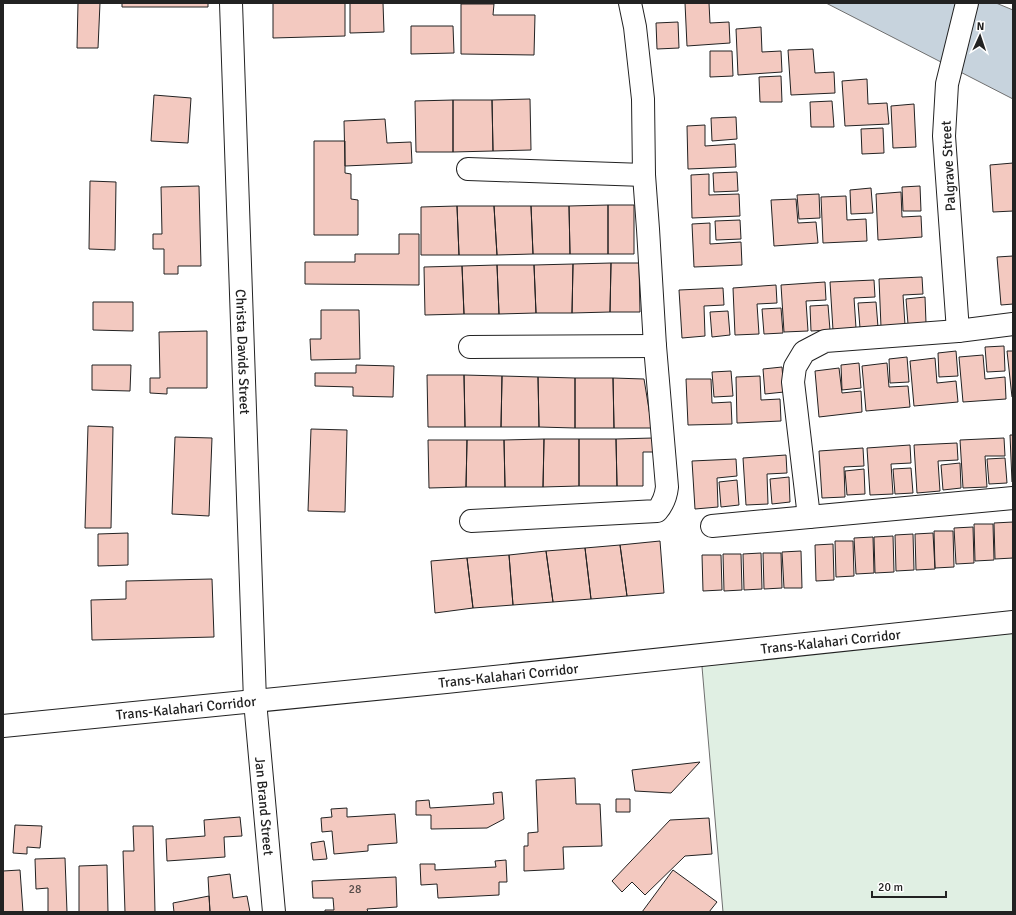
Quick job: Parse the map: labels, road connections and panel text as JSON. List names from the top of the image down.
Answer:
{
  "streets": {
    "main road": [
      "Palgrave Street",
      "Christa Davids Street",
      "Trans-Kalahari Corridor",
      "Jan Brand Street"
    ]
  },
  "crossings": [
    ["Christa Davids Street", "Trans-Kalahari Corridor"],
    ["Christa Davids Street", "Jan Brand Street"],
    ["Trans-Kalahari Corridor", "Jan Brand Street"]
  ],
  "house_numbers": ["28"],
  "scale_bar": "20 m",
  "north": "top"
}
